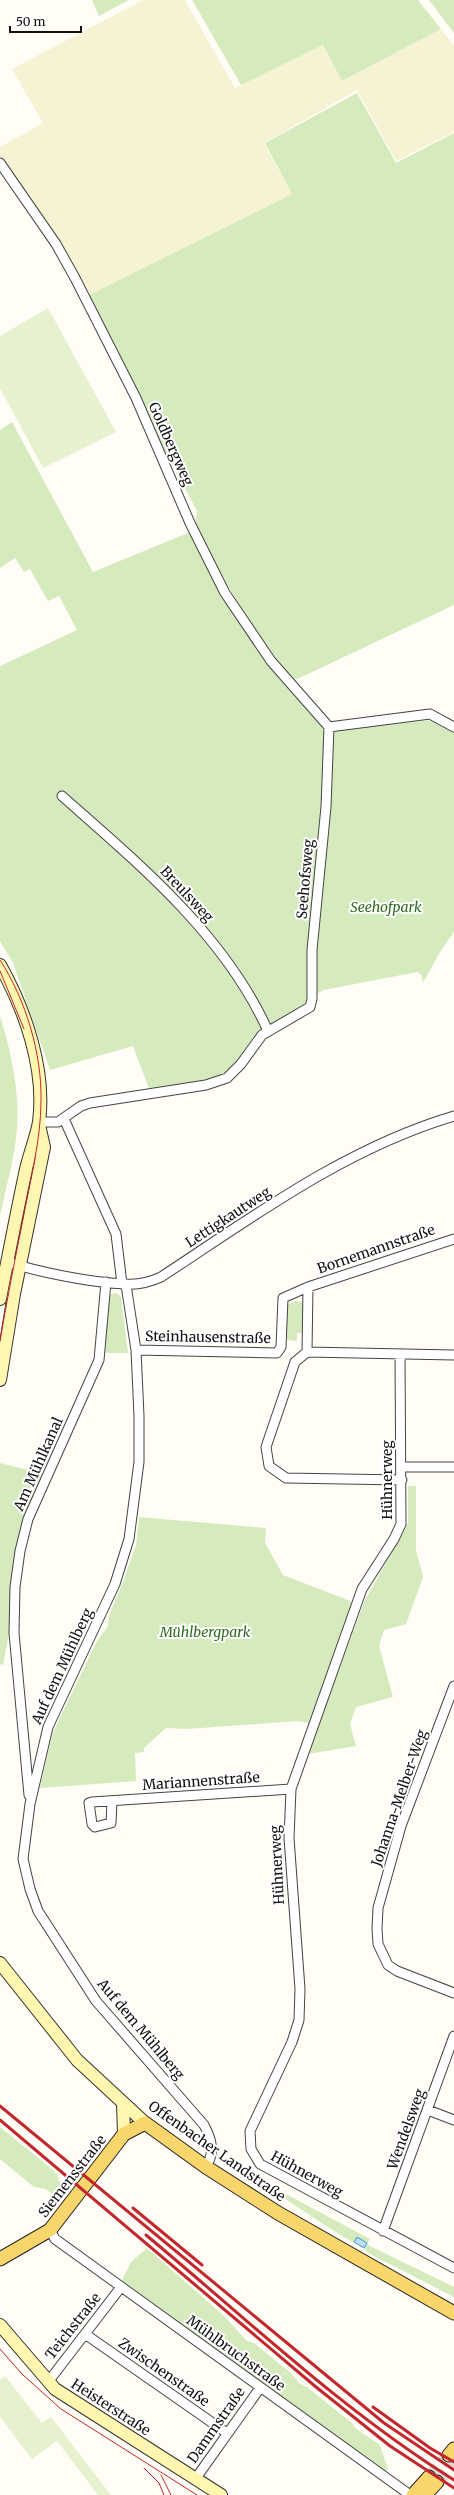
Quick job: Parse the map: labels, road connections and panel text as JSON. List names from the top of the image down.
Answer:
{
  "streets": {
    "main road": ["Offenbacher Landstraße", "Siemensstraße", "Heisterstraße"],
    "street": [
      "Goldbergweg",
      "Seehofsweg",
      "Breulsweg",
      "Lettigkautweg",
      "Bornemannstraße",
      "Steinhausenstraße",
      "Am Mühlkanal",
      "Hühnerweg",
      "Auf dem Mühlberg",
      "Mariannenstraße",
      "Johanna-Melber-Weg",
      "Wendelsweg",
      "Teichstraße",
      "Mühlbruchstraße",
      "Zwischenstraße",
      "Dammstraße"
    ]
  },
  "crossings": [
    ["Goldbergweg", "Seehofsweg"],
    ["Seehofsweg", "Breulsweg"],
    ["Lettigkautweg", "Am Mühlkanal"],
    ["Lettigkautweg", "Auf dem Mühlberg"],
    ["Bornemannstraße", "Steinhausenstraße"],
    ["Steinhausenstraße", "Auf dem Mühlberg"],
    ["Am Mühlkanal", "Auf dem Mühlberg"],
    ["Hühnerweg", "Mariannenstraße"],
    ["Hühnerweg", "Wendelsweg"],
    ["Auf dem Mühlberg", "Offenbacher Landstraße"],
    ["Offenbacher Landstraße", "Siemensstraße"],
    ["Siemensstraße", "Mühlbruchstraße"],
    ["Teichstraße", "Mühlbruchstraße"],
    ["Teichstraße", "Zwischenstraße"],
    ["Teichstraße", "Heisterstraße"],
    ["Mühlbruchstraße", "Dammstraße"],
    ["Zwischenstraße", "Dammstraße"],
    ["Heisterstraße", "Dammstraße"]
  ],
  "parks": ["Seehofpark", "Mühlbergpark"],
  "scale_bar": "50 m"
}
